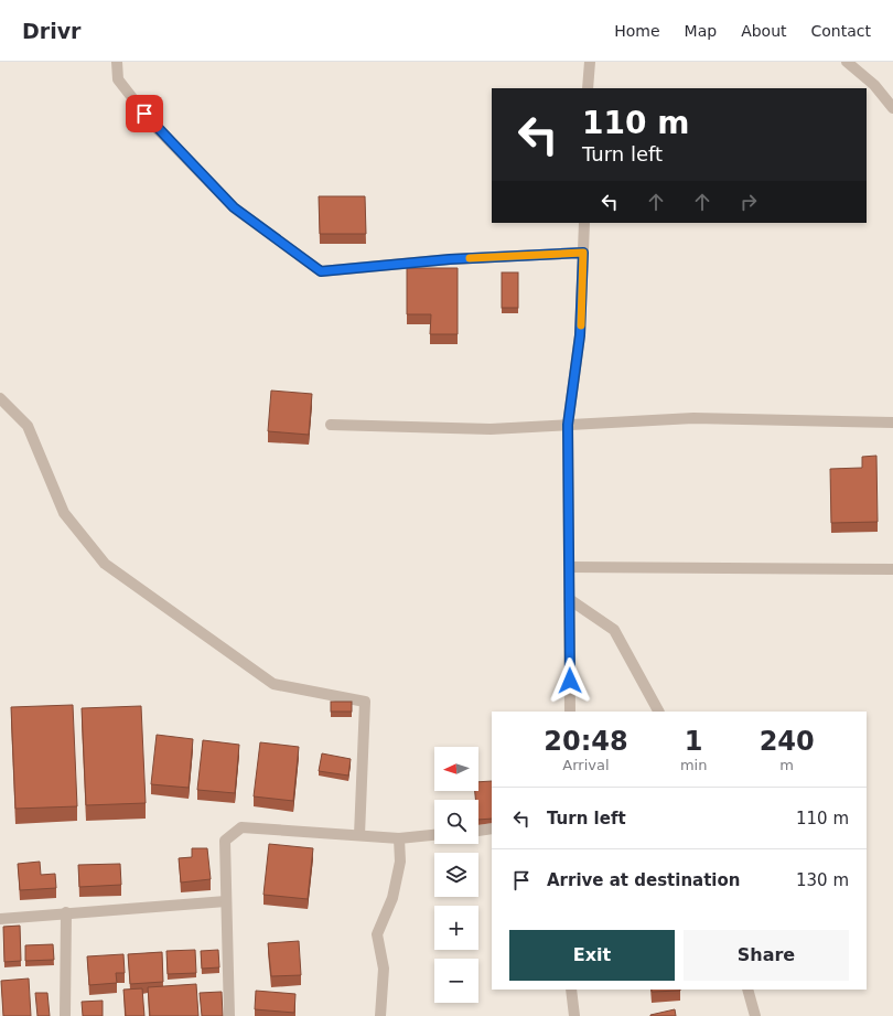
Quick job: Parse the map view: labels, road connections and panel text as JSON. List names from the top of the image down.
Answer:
{
  "north": "left",
  "page": {
    "header": "Drivr",
    "nav": [
      "Home",
      "Map",
      "About",
      "Contact"
    ],
    "turn": ["110 m", "Turn left"],
    "eta": [
      "20:48",
      "Arrival",
      "1",
      "min",
      "240",
      "m"
    ],
    "map_buttons": ["+", "−"],
    "list": [
      {
        "name": "Turn left",
        "value": "110 m"
      },
      {
        "name": "Arrive at destination",
        "value": "130 m"
      }
    ],
    "buttons": ["Exit", "Share"]
  }
}
